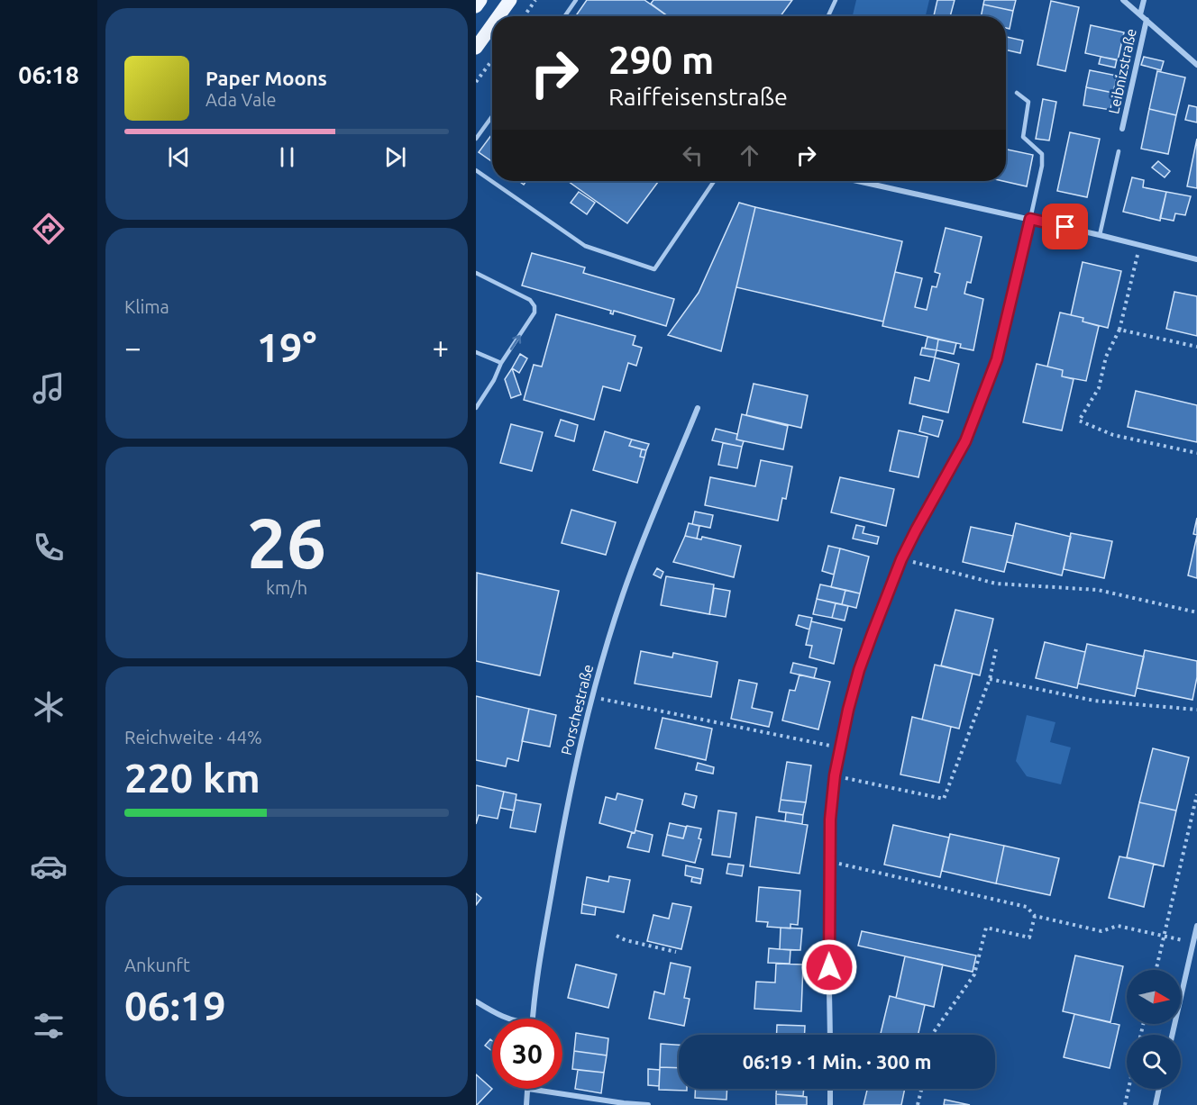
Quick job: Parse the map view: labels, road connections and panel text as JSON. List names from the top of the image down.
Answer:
{
  "streets": {
    "street": ["Leibnizstraße", "Porschestraße"]
  },
  "north": "right",
  "page": {
    "tabs": "06:18",
    "turn": ["290 m", "Raiffeisenstraße"],
    "song": ["Paper Moons", "Ada Vale"],
    "tile": [
      "Klima",
      ["26", "km/h"],
      ["Reichweite · 44%", "220 km"],
      ["Ankunft", "06:19"]
    ],
    "heat": ["−", "19°", "+"],
    "limit": "30",
    "trip": "06:19 · 1 Min. · 300 m"
  }
}
